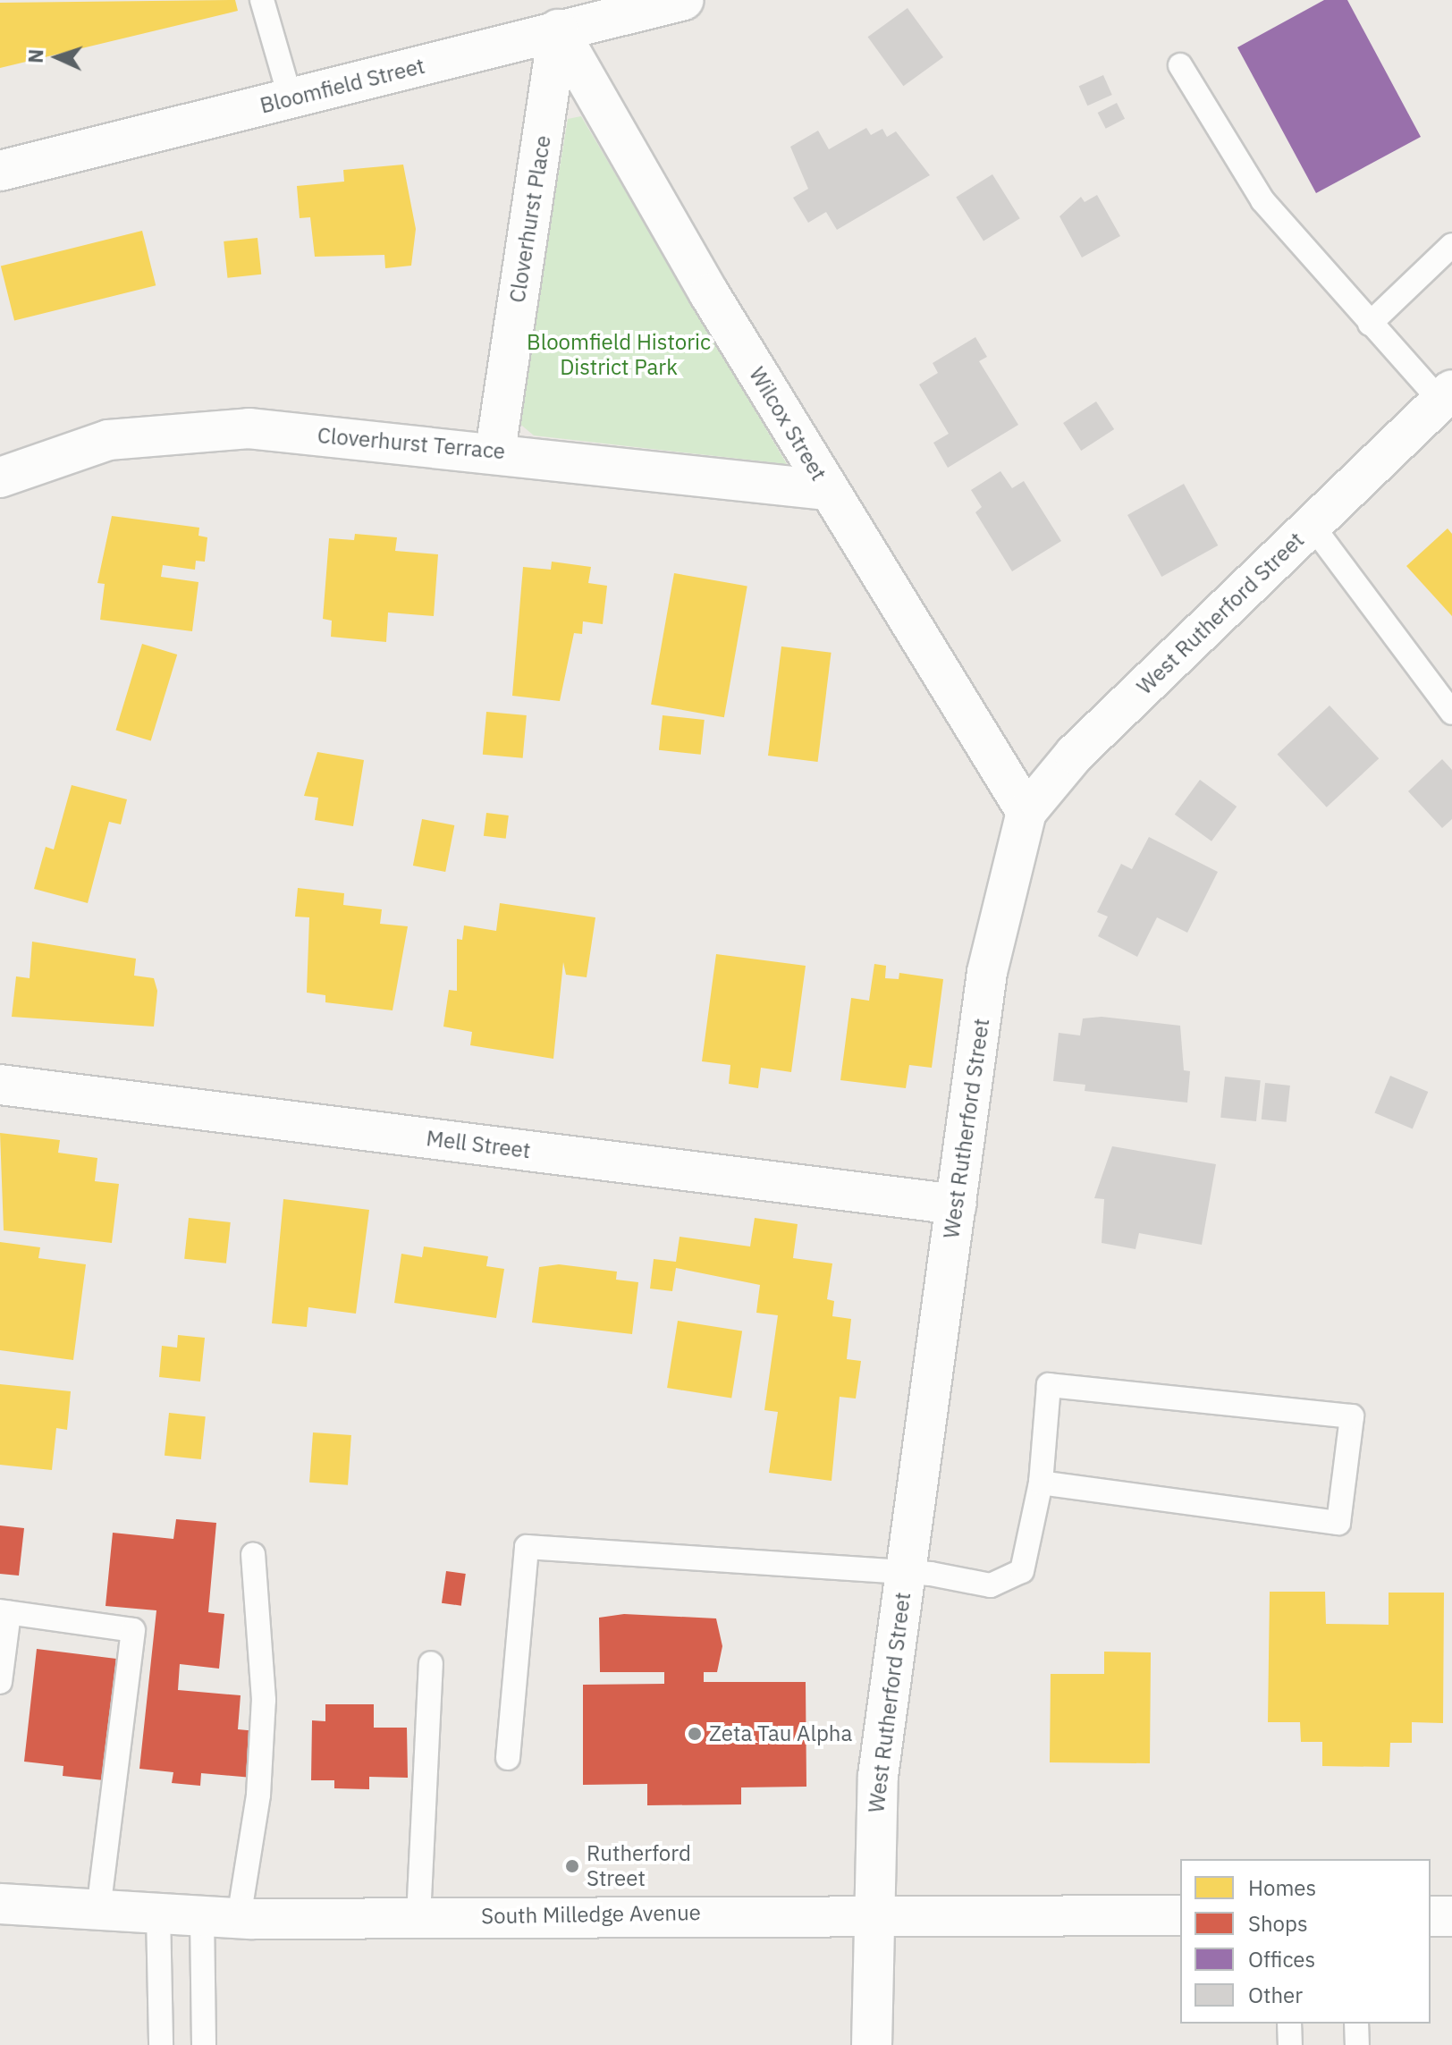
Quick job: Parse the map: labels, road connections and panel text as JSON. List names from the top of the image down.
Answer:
{
  "streets": {
    "street": [
      "Bloomfield Street",
      "Cloverhurst Place",
      "Wilcox Street",
      "Cloverhurst Terrace",
      "West Rutherford Street",
      "Mell Street",
      "South Milledge Avenue"
    ]
  },
  "crossings": [
    ["Bloomfield Street", "Cloverhurst Place"],
    ["Bloomfield Street", "Wilcox Street"],
    ["Cloverhurst Place", "Wilcox Street"],
    ["Cloverhurst Place", "Cloverhurst Terrace"],
    ["Wilcox Street", "Cloverhurst Terrace"],
    ["Wilcox Street", "West Rutherford Street"],
    ["West Rutherford Street", "Mell Street"],
    ["West Rutherford Street", "South Milledge Avenue"]
  ],
  "parks": ["Bloomfield Historic District Park"],
  "places": ["Zeta Tau Alpha", "Rutherford Street"],
  "legend": [
    "Homes",
    "Shops",
    "Offices",
    "Other"
  ],
  "north": "left"
}
